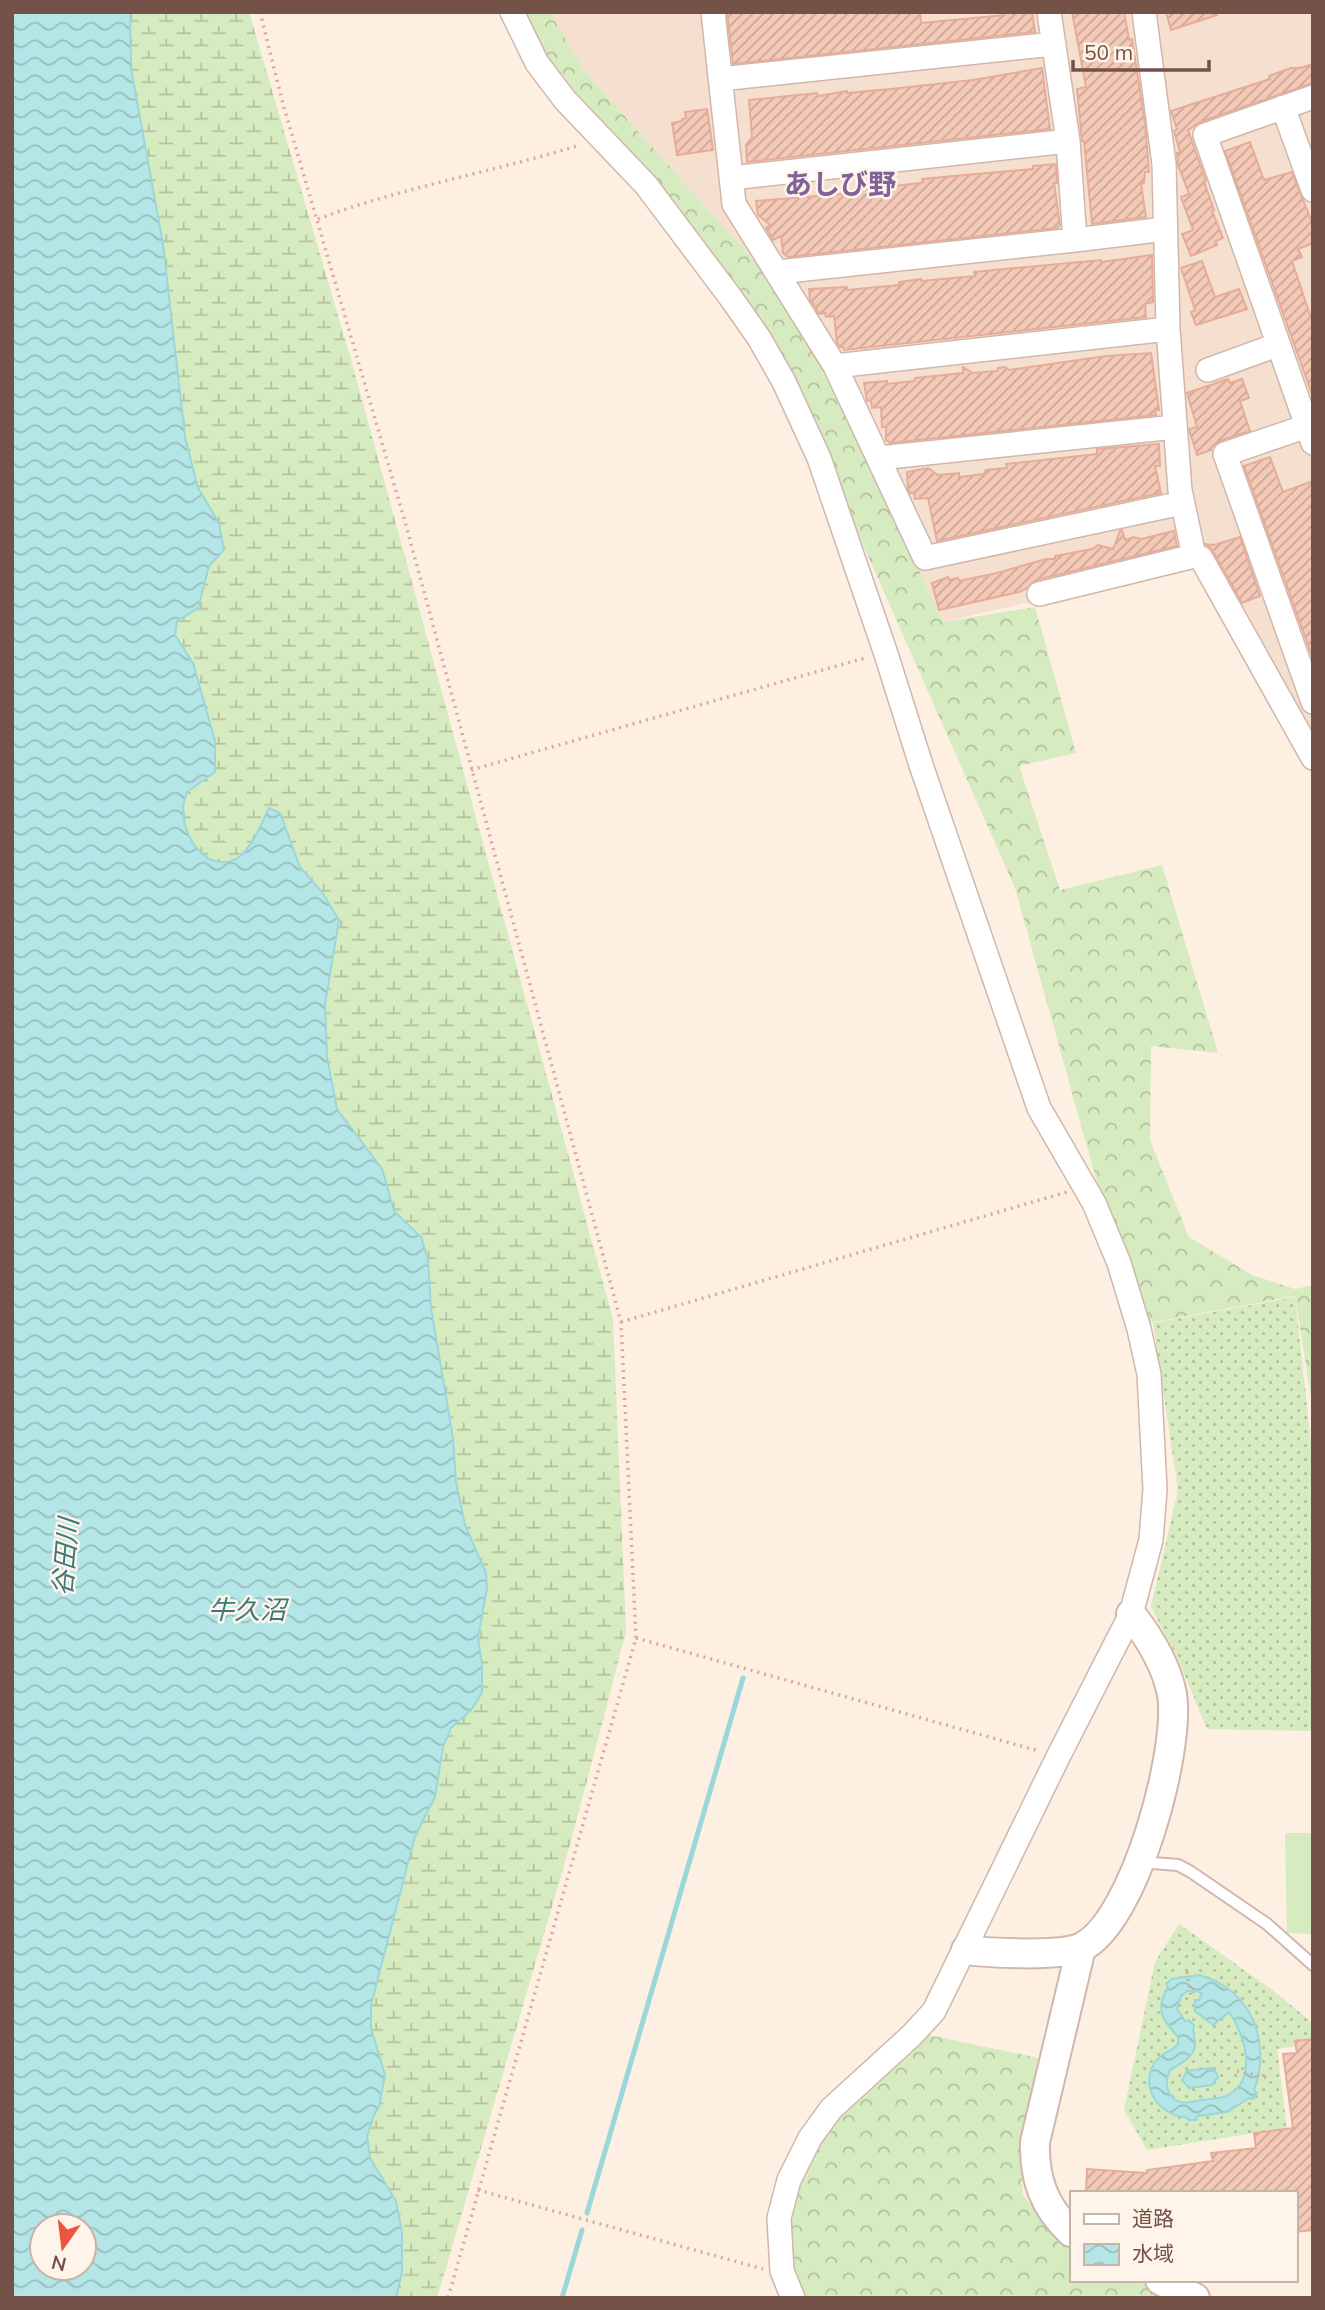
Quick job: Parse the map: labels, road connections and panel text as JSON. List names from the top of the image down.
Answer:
{
  "districts": ["あしび野"],
  "water": ["谷田川", "牛久沼"],
  "legend": ["道路", "水域"],
  "scale_bar": "50 m",
  "north": "bottom"
}
